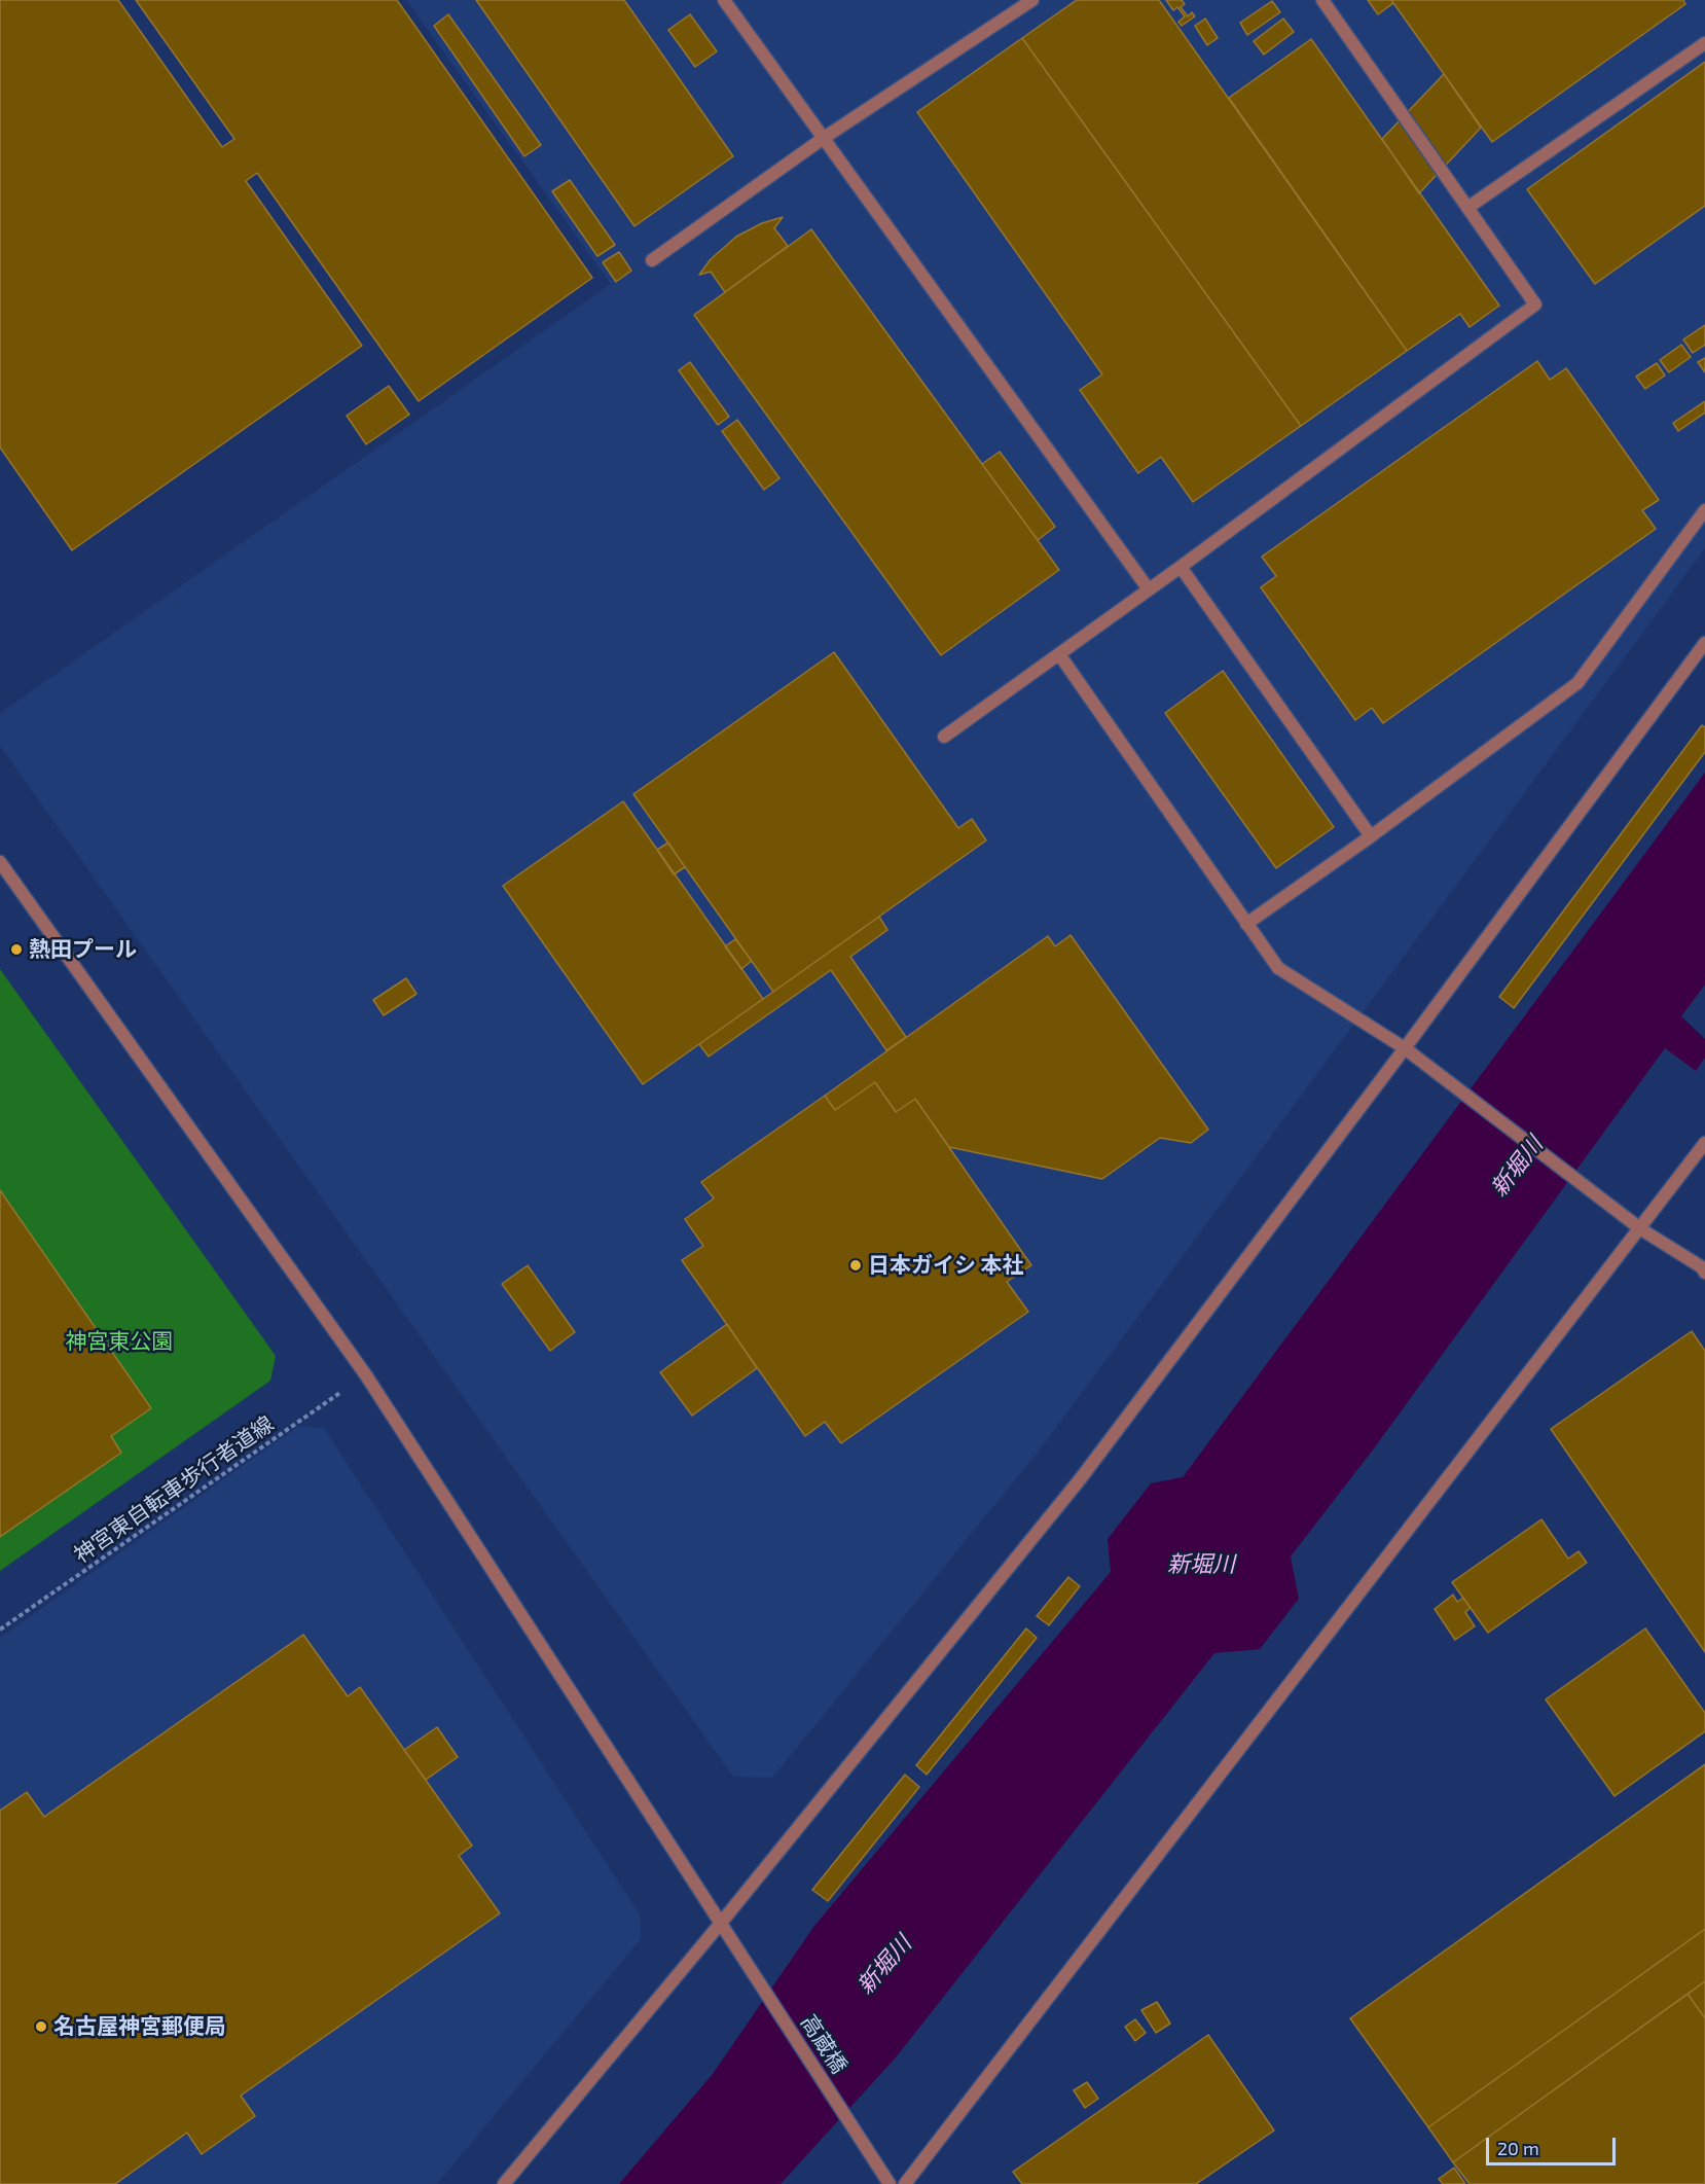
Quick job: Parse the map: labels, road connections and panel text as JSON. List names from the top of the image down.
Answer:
{
  "streets": {
    "street": ["高蔵橋"],
    "path": ["神宮東自転車歩行者道線"]
  },
  "crossings": [
    ["神宮東自転車歩行者道線", "高蔵橋"]
  ],
  "water": ["新堀川"],
  "parks": ["神宮東公園"],
  "places": ["熱田プール", "日本ガイシ 本社", "名古屋神宮郵便局"],
  "scale_bar": "20 m"
}
